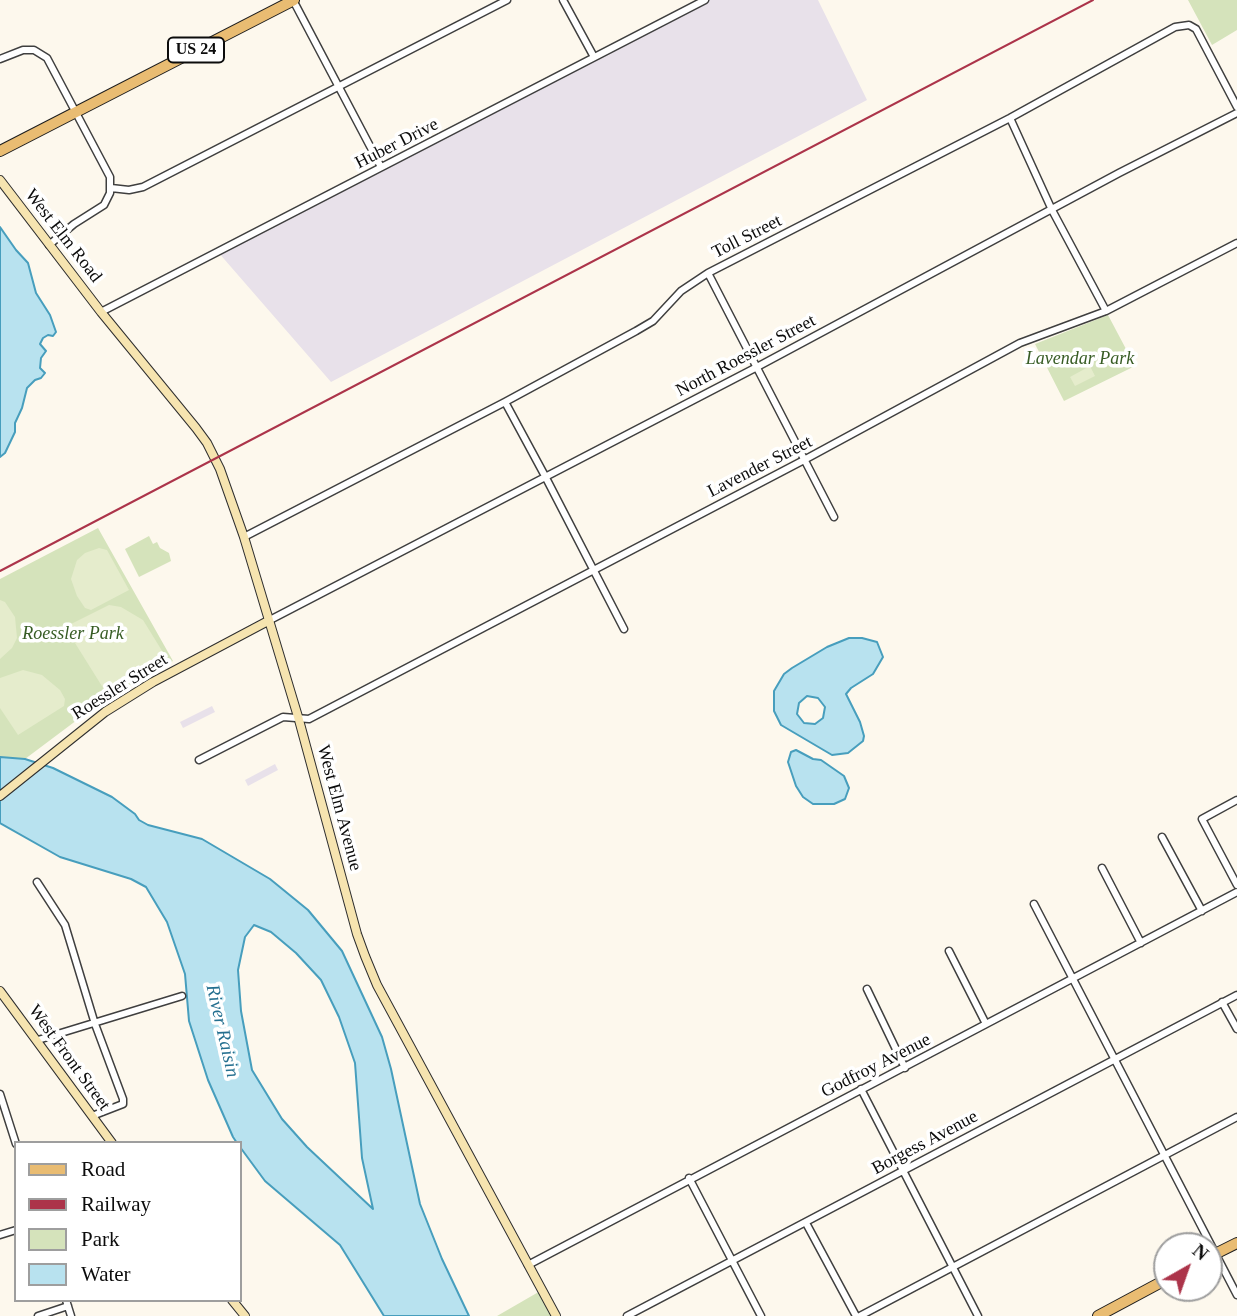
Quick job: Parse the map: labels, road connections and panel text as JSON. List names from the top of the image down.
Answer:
{
  "streets": {
    "main road": ["US 24"],
    "street": [
      "Huber Drive",
      "West Elm Road",
      "Toll Street",
      "North Roessler Street",
      "Lavender Street",
      "Roessler Street",
      "West Elm Avenue",
      "West Front Street",
      "Godfroy Avenue",
      "Borgess Avenue"
    ]
  },
  "crossings": [
    ["Huber Drive", "West Elm Road"],
    ["Huber Drive", "West Elm Avenue"],
    ["West Elm Road", "West Elm Avenue"],
    ["Toll Street", "West Elm Avenue"],
    ["North Roessler Street", "Roessler Street"],
    ["North Roessler Street", "West Elm Avenue"],
    ["Lavender Street", "West Elm Avenue"],
    ["Roessler Street", "West Elm Avenue"],
    ["West Elm Avenue", "Godfroy Avenue"]
  ],
  "water": ["River Raisin"],
  "parks": ["Lavendar Park", "Roessler Park"],
  "legend": [
    "Road",
    "Railway",
    "Park",
    "Water"
  ],
  "north": "top right"
}
